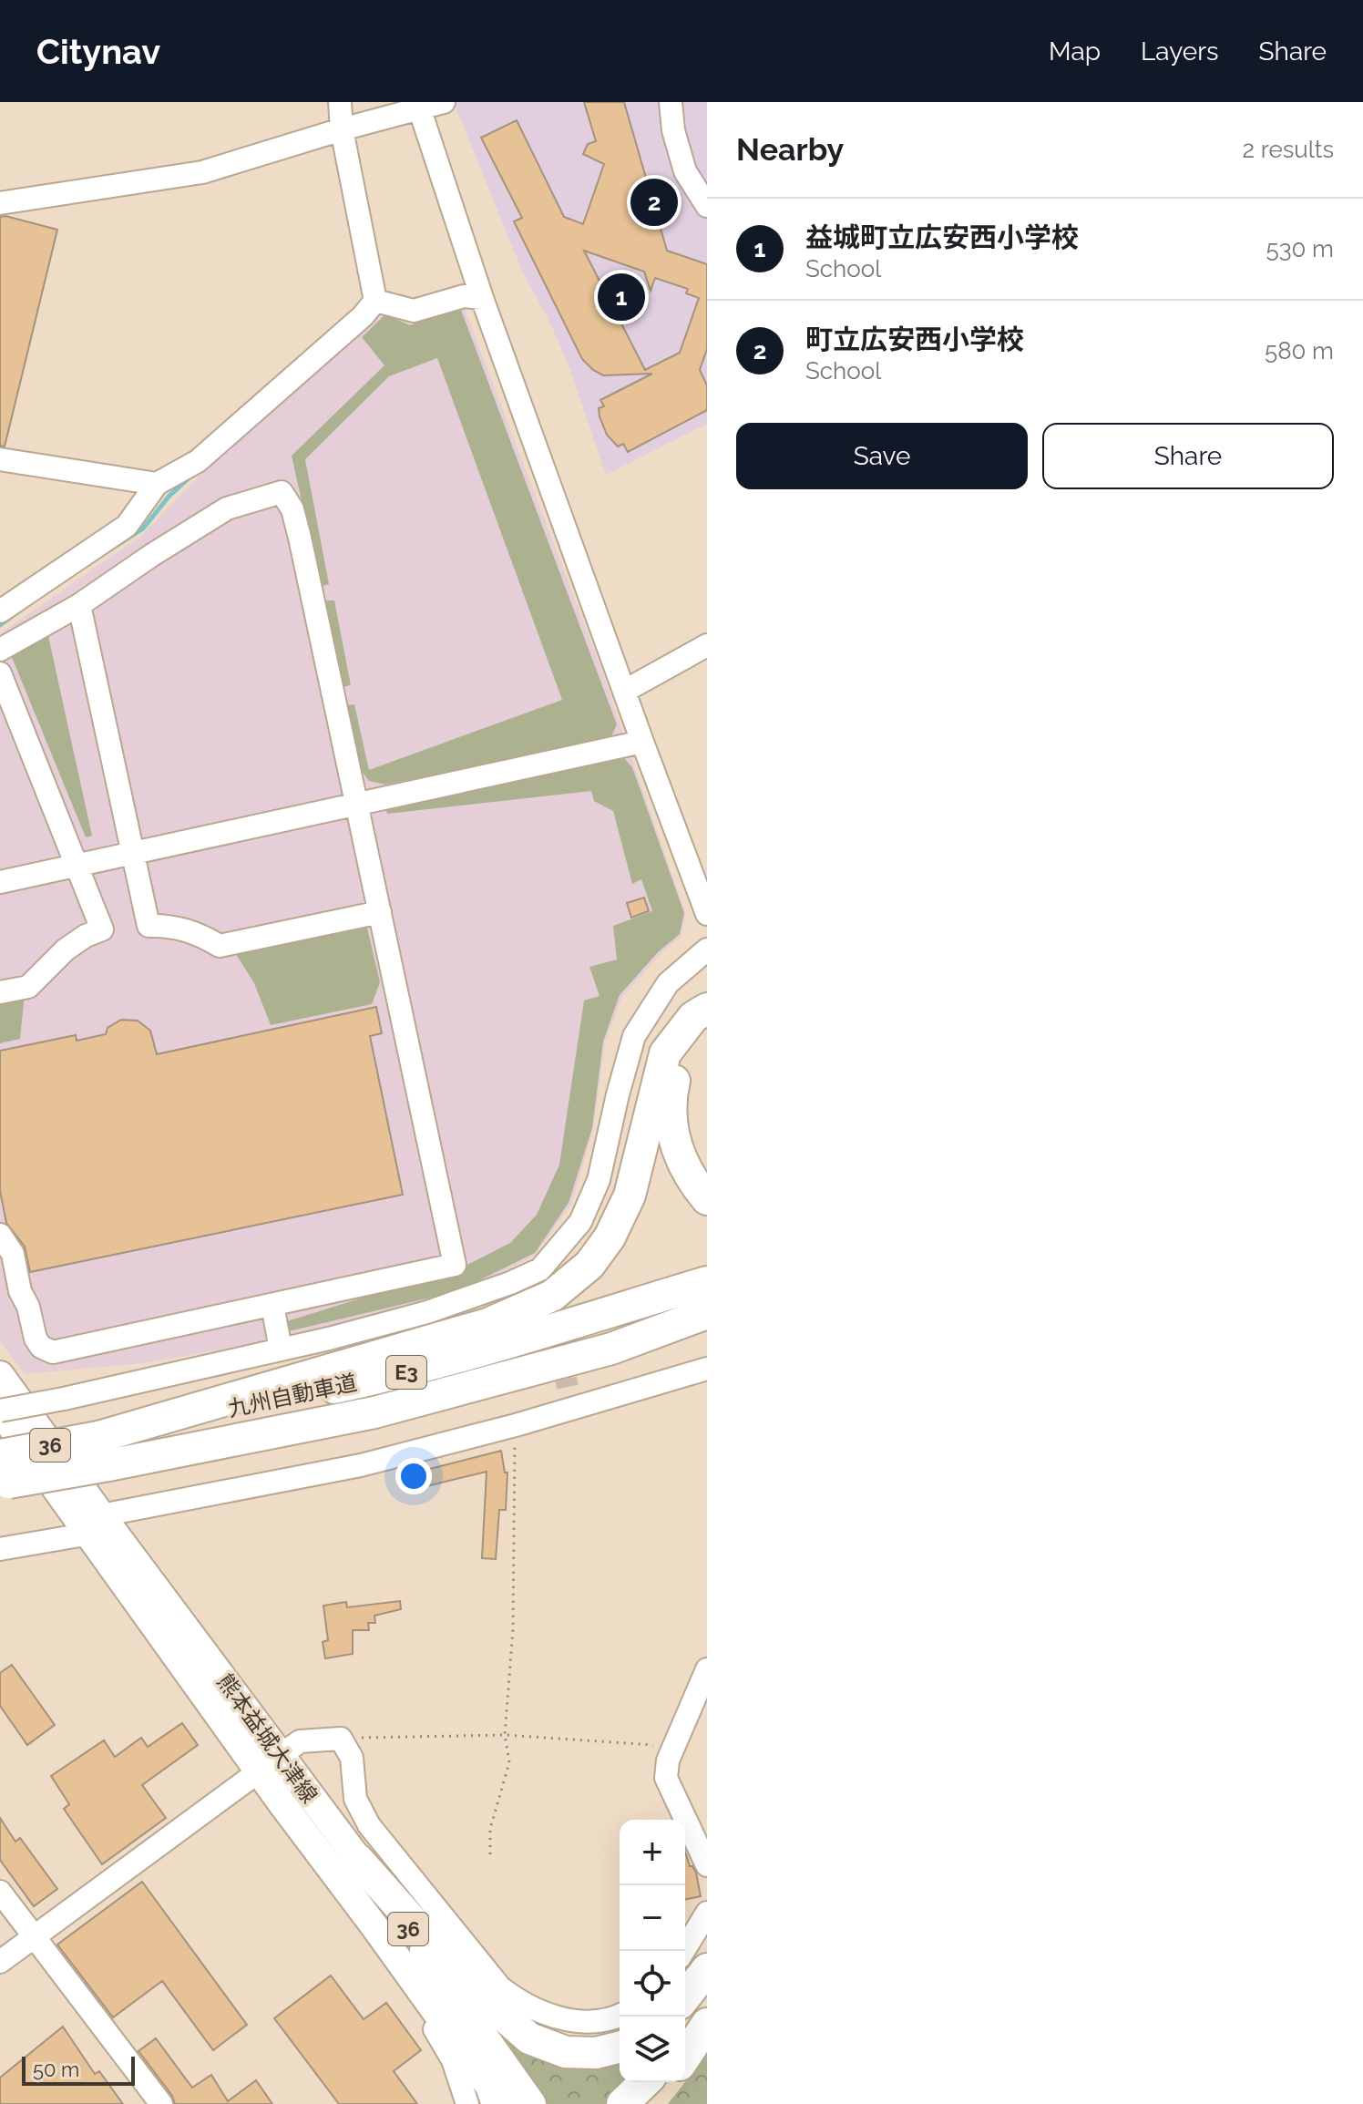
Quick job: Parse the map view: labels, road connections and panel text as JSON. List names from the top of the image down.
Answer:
{
  "streets": {
    "highway": ["E3", "九州自動車道"],
    "main road": ["36", "熊本益城大津線"]
  },
  "scale_bar": "50 m",
  "page": {
    "header": "Citynav",
    "nav": ["Map", "Layers", "Share"],
    "heading": ["Nearby", "2 results"],
    "pins": ["2", "1"],
    "list": [
      {
        "mark": "1",
        "name": "益城町立広安西小学校",
        "note": "School",
        "value": "530 m"
      },
      {
        "mark": "2",
        "name": "町立広安西小学校",
        "note": "School",
        "value": "580 m"
      }
    ],
    "buttons": ["Save", "Share"],
    "map_buttons": ["+", "−"],
    "scale": "50 m"
  }
}
